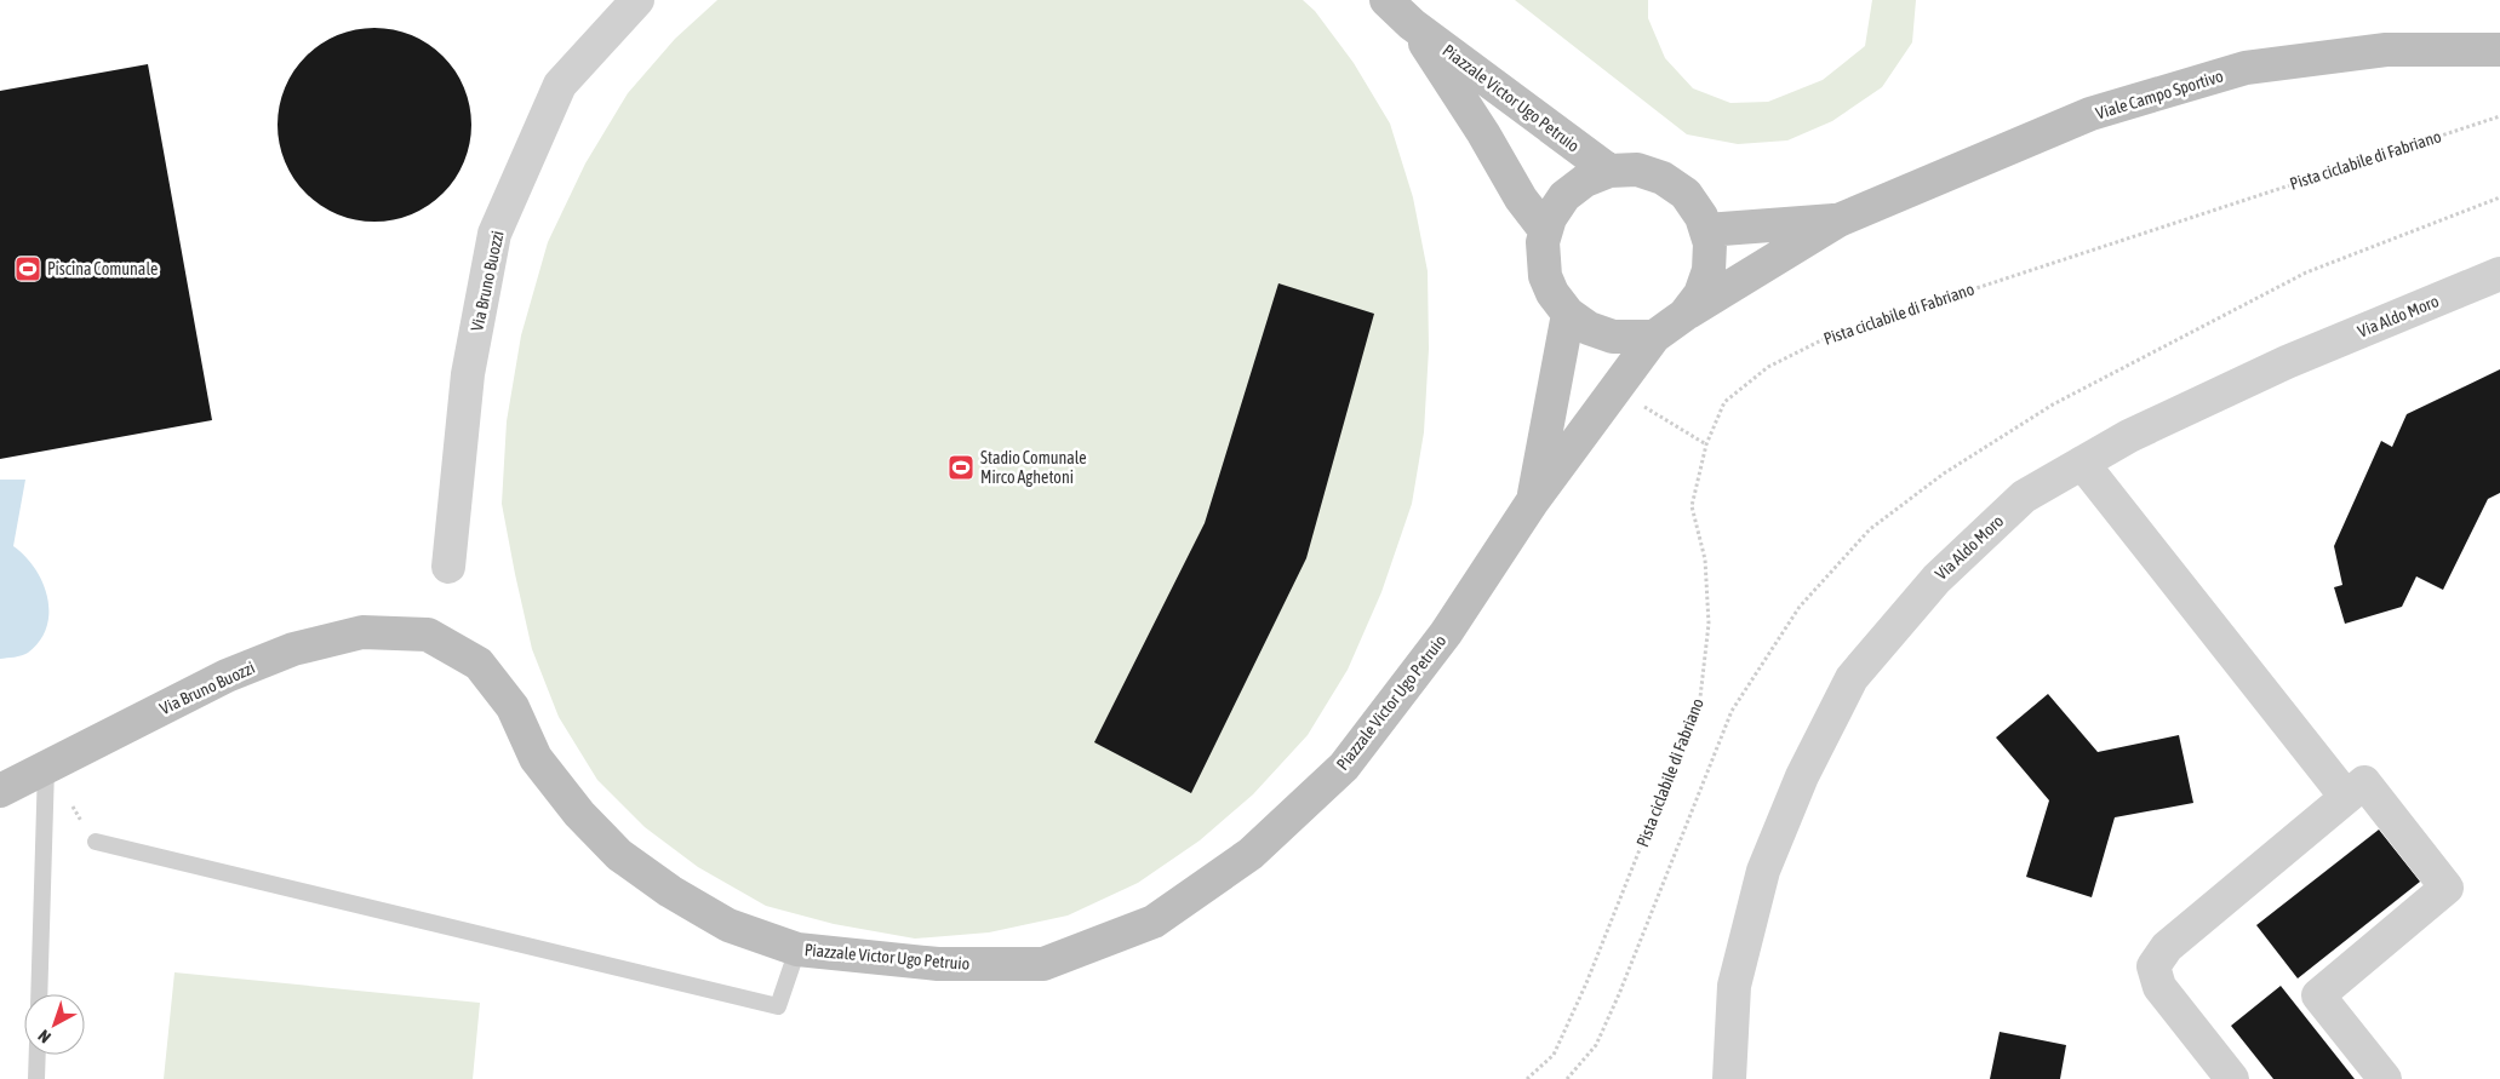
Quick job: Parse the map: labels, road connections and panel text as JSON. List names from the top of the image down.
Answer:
{
  "streets": {
    "street": [
      "Viale Campo Sportivo",
      "Piazzale Victor Ugo Petruio",
      "Via Bruno Buozzi",
      "Via Aldo Moro"
    ],
    "path": ["Pista ciclabile di Fabriano"]
  },
  "crossings": [
    ["Viale Campo Sportivo", "Piazzale Victor Ugo Petruio"],
    ["Piazzale Victor Ugo Petruio", "Via Bruno Buozzi"]
  ],
  "places": {
    "sports": ["Piscina Comunale", "Stadio Comunale Mirco Aghetoni"]
  },
  "north": "bottom left"
}
